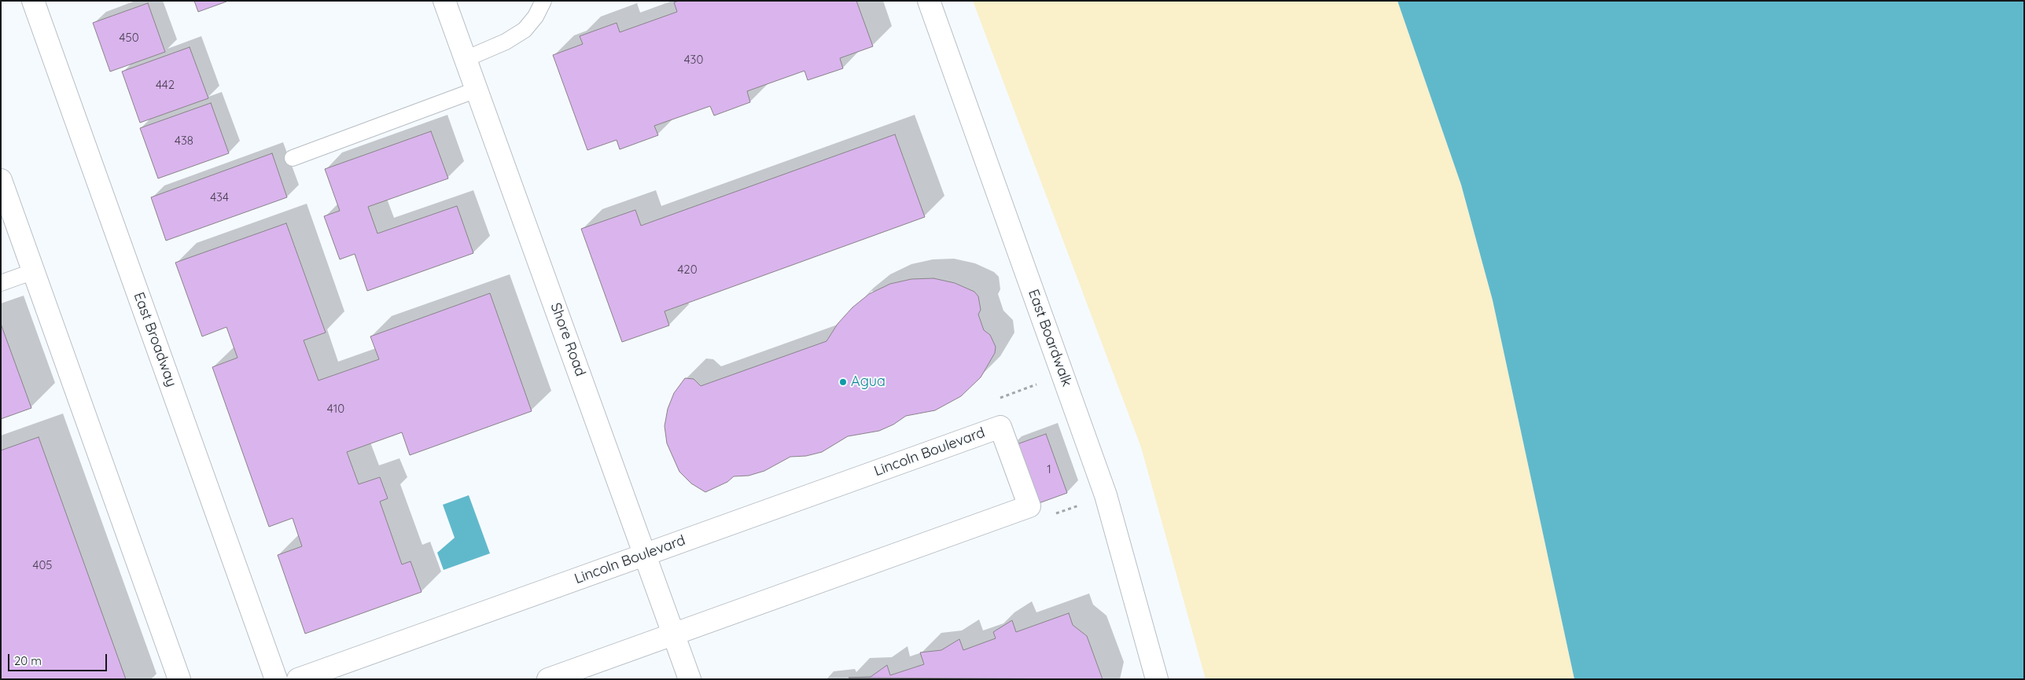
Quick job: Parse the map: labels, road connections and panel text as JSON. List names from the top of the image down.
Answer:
{
  "streets": {
    "street": [
      "East Boardwalk",
      "East Broadway",
      "Shore Road",
      "Lincoln Boulevard"
    ]
  },
  "crossings": [
    ["Shore Road", "Lincoln Boulevard"]
  ],
  "places": ["Agua"],
  "house_numbers": [
    "450",
    "430",
    "442",
    "438",
    "434",
    "420",
    "410",
    "1",
    "405"
  ],
  "scale_bar": "20 m"
}
